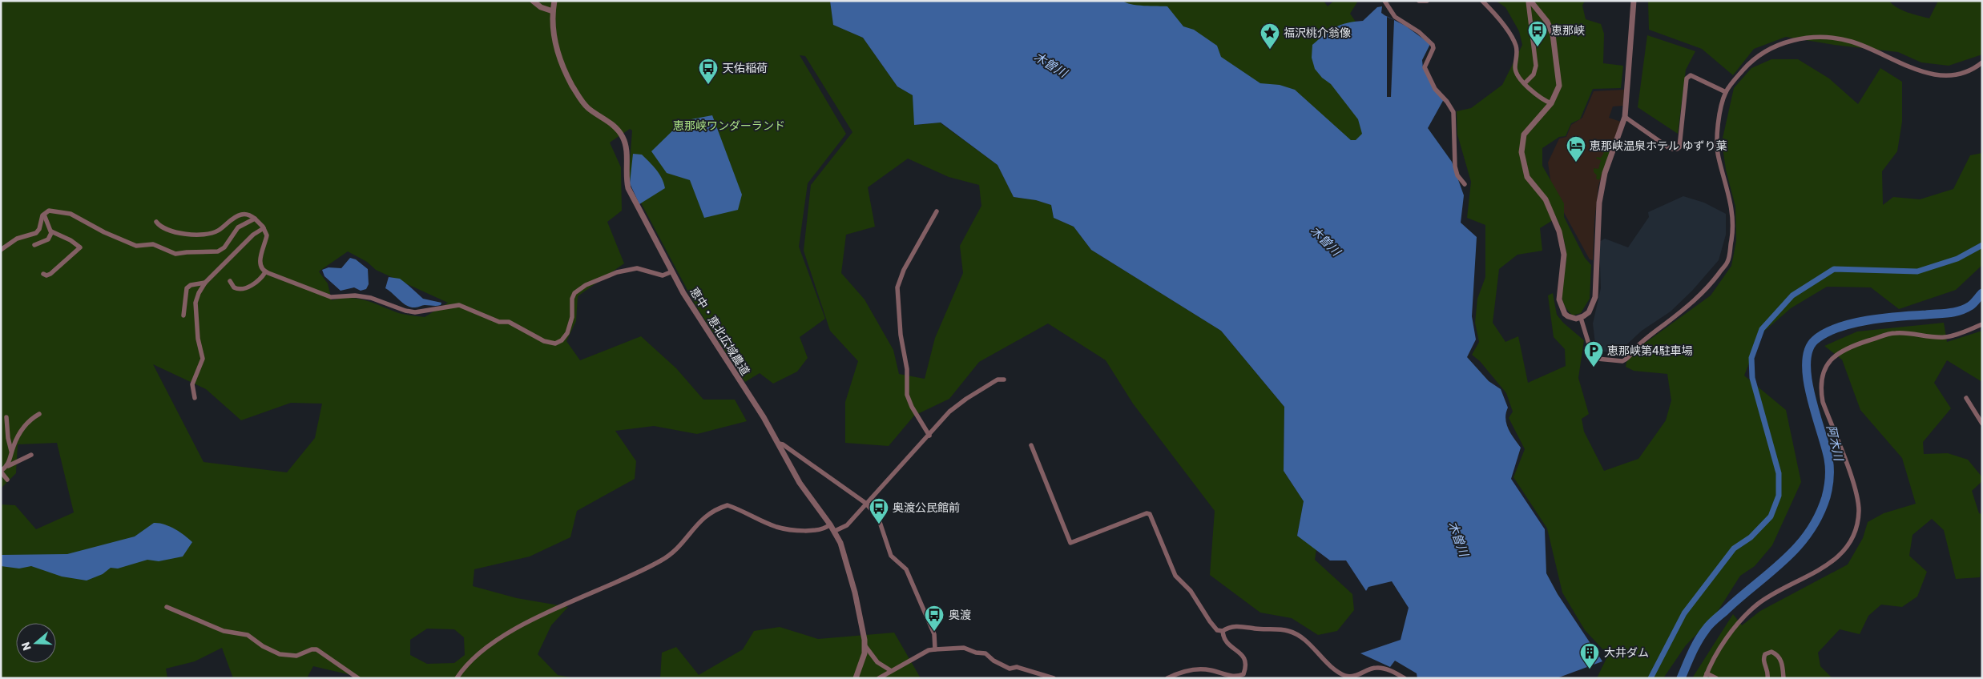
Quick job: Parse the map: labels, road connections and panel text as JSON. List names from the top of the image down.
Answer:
{
  "streets": {
    "street": ["恵中・恵北広域農道"]
  },
  "water": ["木曽川", "阿木川"],
  "parks": ["恵那峡ワンダーランド"],
  "places": {
    "bus stop": [
      "恵那峡",
      "天佑稲荷",
      "奥渡公民館前",
      "奥渡"
    ],
    "place": ["福沢桃介翁像"],
    "hotel": ["恵那峡温泉ホテル ゆずり葉"],
    "parking": ["恵那峡第4駐車場"],
    "building": ["大井ダム"]
  },
  "north": "left"
}
